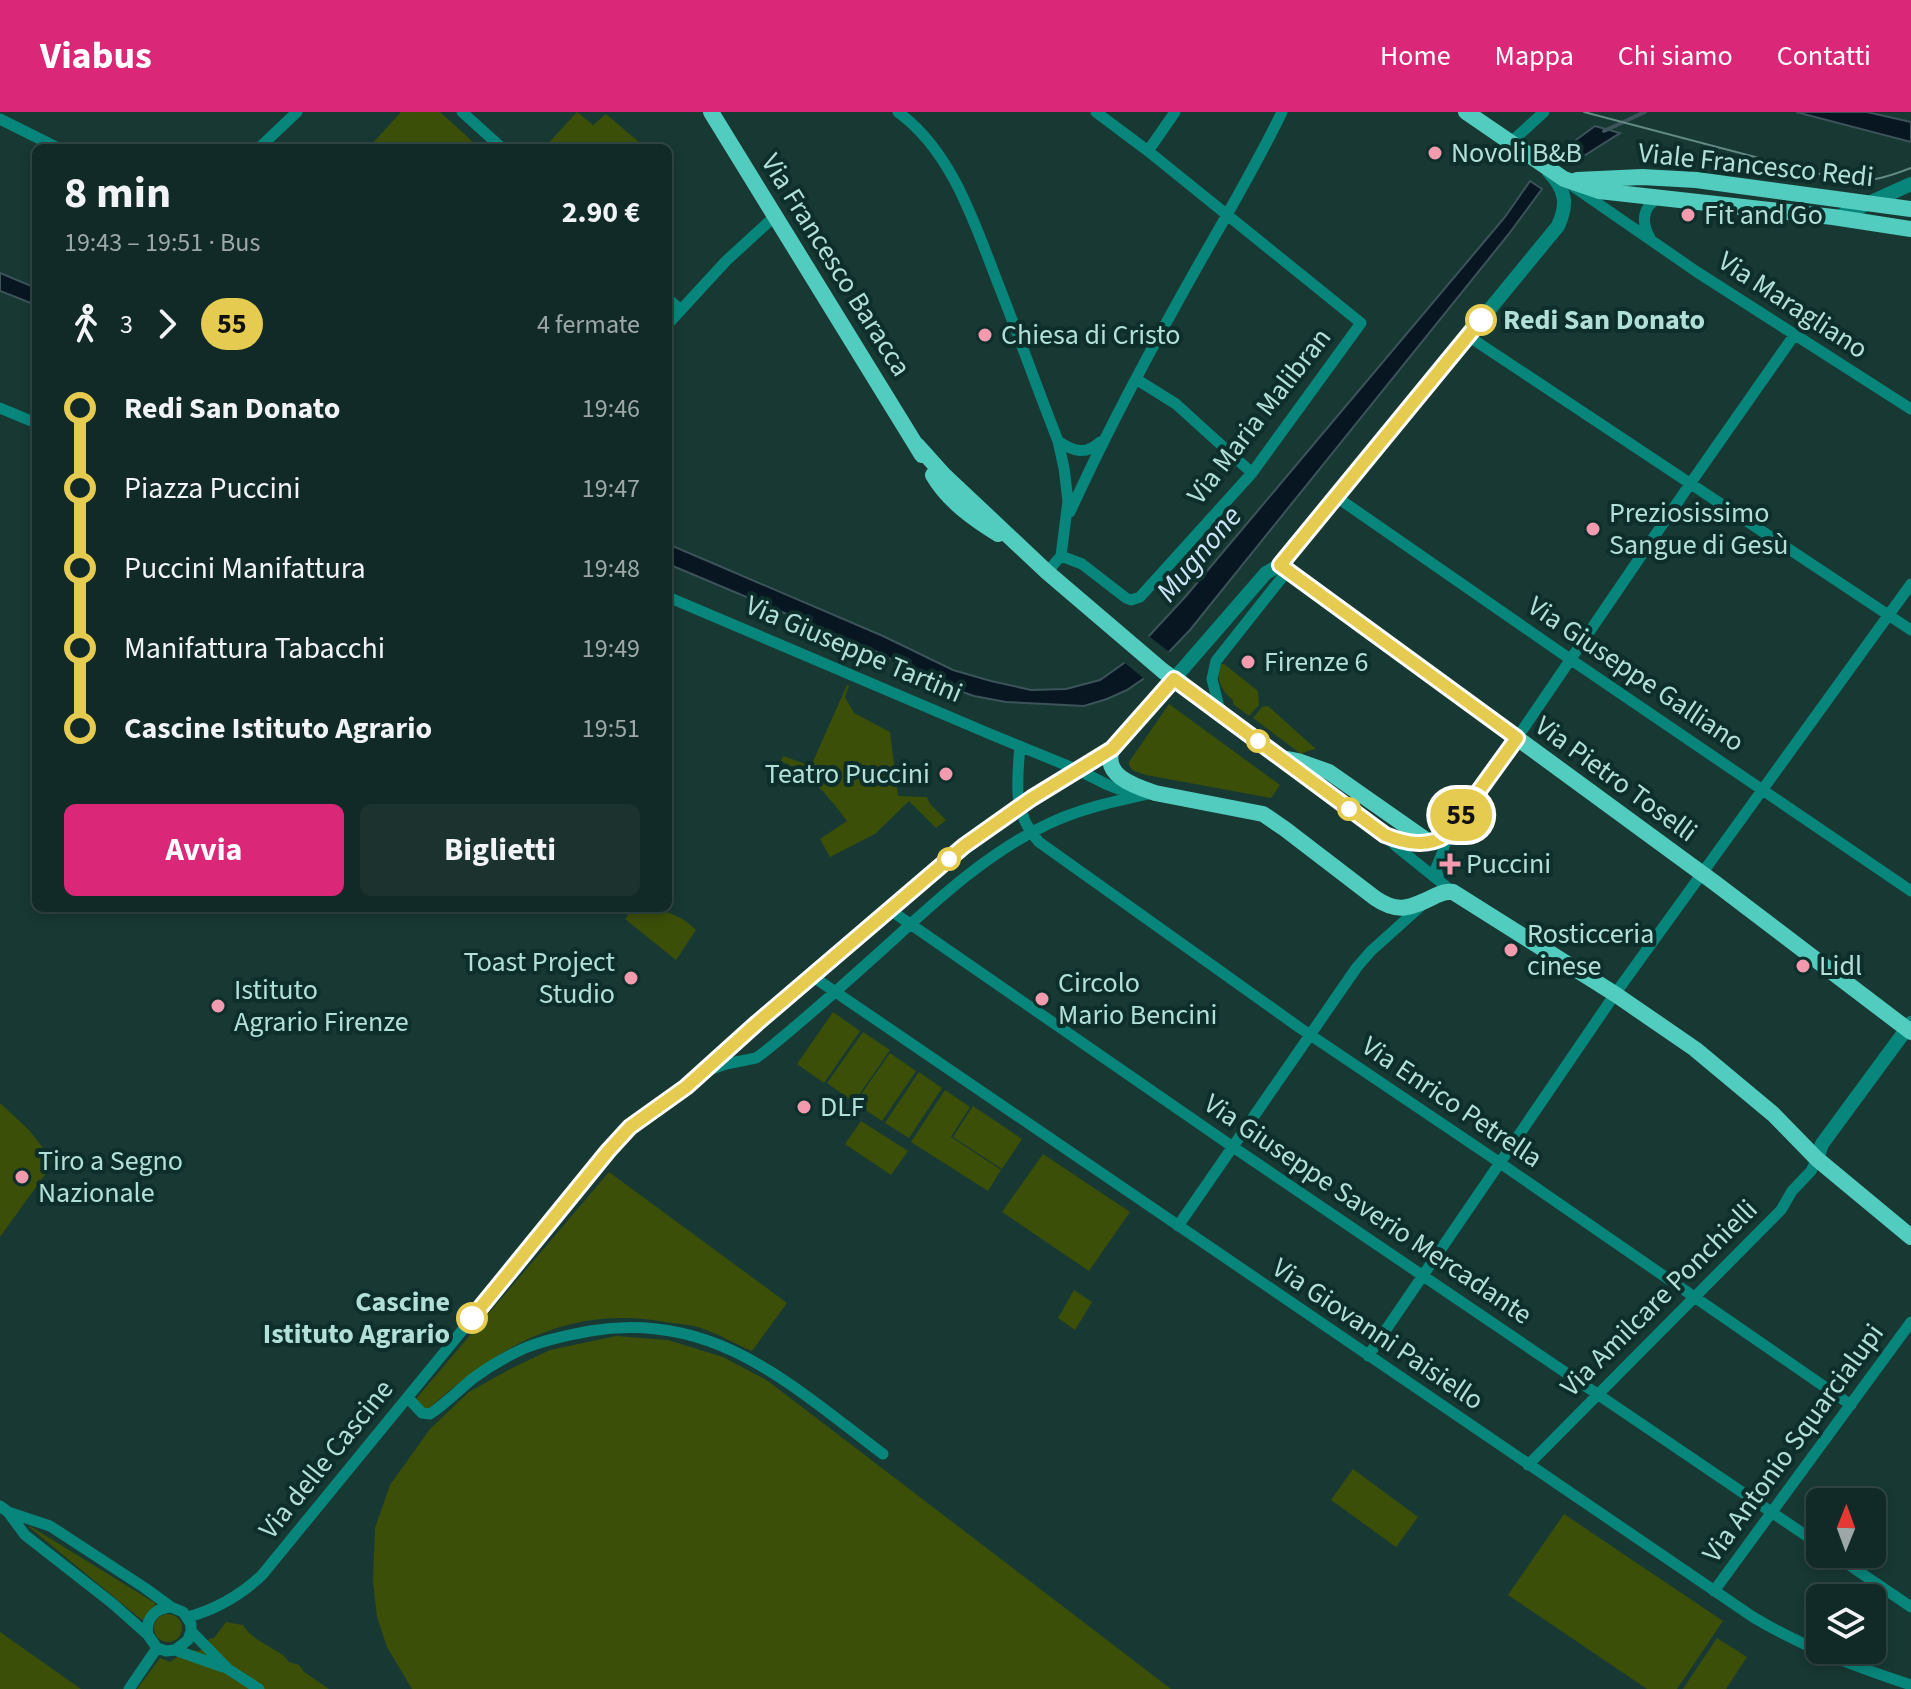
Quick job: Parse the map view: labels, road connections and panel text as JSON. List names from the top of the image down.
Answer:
{
  "streets": {
    "main road": ["Viale Francesco Redi", "Via Francesco Baracca", "Via Pietro Toselli"],
    "street": [
      "Via Maragliano",
      "Via Maria Malibran",
      "Via Giuseppe Tartini",
      "Via Giuseppe Galliano",
      "Via Enrico Petrella",
      "Via Giuseppe Saverio Mercadante",
      "Via Amilcare Ponchielli",
      "Via Giovanni Paisiello",
      "Via Antonio Squarcialupi",
      "Via delle Cascine"
    ]
  },
  "crossings": [
    ["Viale Francesco Redi", "Via Maragliano"],
    ["Via Enrico Petrella", "Via Amilcare Ponchielli"],
    ["Via Enrico Petrella", "Via Antonio Squarcialupi"],
    ["Via Giuseppe Saverio Mercadante", "Via Amilcare Ponchielli"],
    ["Via Giuseppe Saverio Mercadante", "Via Antonio Squarcialupi"],
    ["Via Amilcare Ponchielli", "Via Giovanni Paisiello"],
    ["Via Giovanni Paisiello", "Via Antonio Squarcialupi"]
  ],
  "water": ["Mugnone"],
  "places": {
    "other": [
      "Novoli B&B",
      "Fit and Go",
      "Redi San Donato",
      "Chiesa di Cristo",
      "Preziosissimo Sangue di Gesù",
      "Firenze 6",
      "Teatro Puccini",
      "Rosticceria cinese",
      "Lidl",
      "Toast Project Studio",
      "Circolo Mario Bencini",
      "Istituto Agrario Firenze",
      "DLF",
      "Tiro a Segno Nazionale",
      "Cascine Istituto Agrario"
    ],
    "health": ["Puccini"]
  },
  "lines": ["bus line 55"],
  "north": "top",
  "page": {
    "header": "Viabus",
    "nav": [
      "Home",
      "Mappa",
      "Chi siamo",
      "Contatti"
    ],
    "on_map": "55",
    "heading": ["8 min", "19:43 – 19:51 · Bus", "2.90 €"],
    "legs": ["3", "55", "4 fermate"],
    "list": [
      {
        "name": "Redi San Donato",
        "value": "19:46"
      },
      {
        "name": "Piazza Puccini",
        "value": "19:47"
      },
      {
        "name": "Puccini Manifattura",
        "value": "19:48"
      },
      {
        "name": "Manifattura Tabacchi",
        "value": "19:49"
      },
      {
        "name": "Cascine Istituto Agrario",
        "value": "19:51"
      }
    ],
    "buttons": ["Avvia", "Biglietti"]
  }
}
